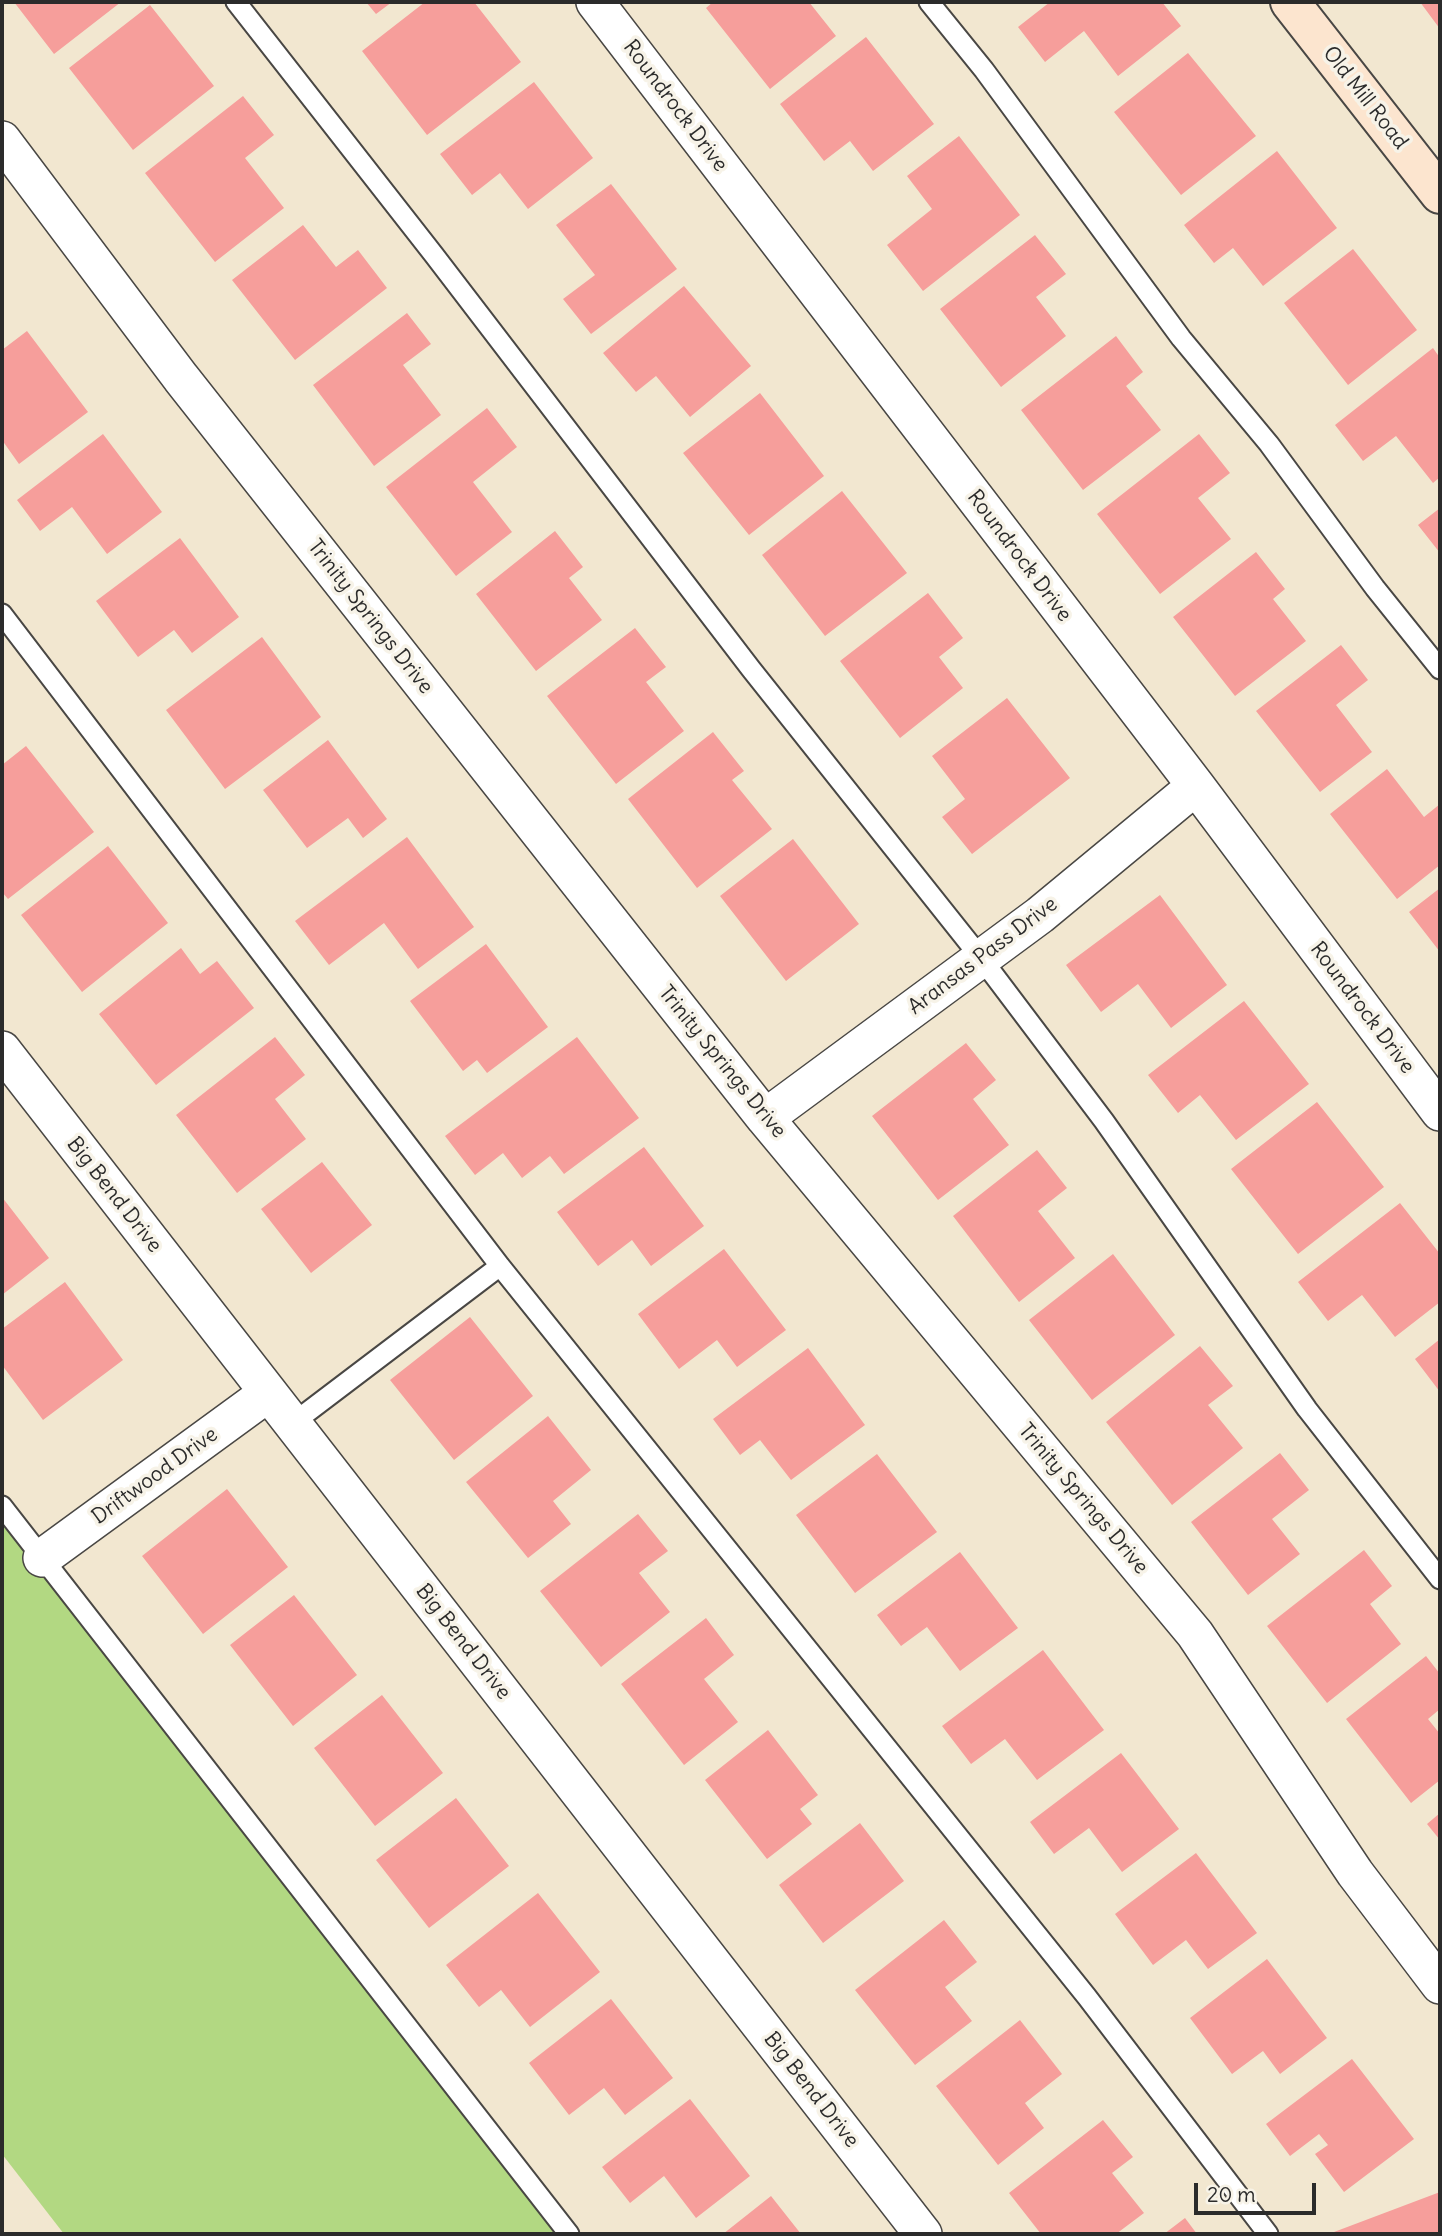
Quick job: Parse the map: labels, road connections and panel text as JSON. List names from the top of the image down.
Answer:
{
  "streets": {
    "street": [
      "Old Mill Road",
      "Roundrock Drive",
      "Trinity Springs Drive",
      "Aransas Pass Drive",
      "Big Bend Drive",
      "Driftwood Drive"
    ]
  },
  "crossings": [
    ["Roundrock Drive", "Aransas Pass Drive"],
    ["Trinity Springs Drive", "Aransas Pass Drive"],
    ["Big Bend Drive", "Driftwood Drive"]
  ],
  "scale_bar": "20 m"
}
